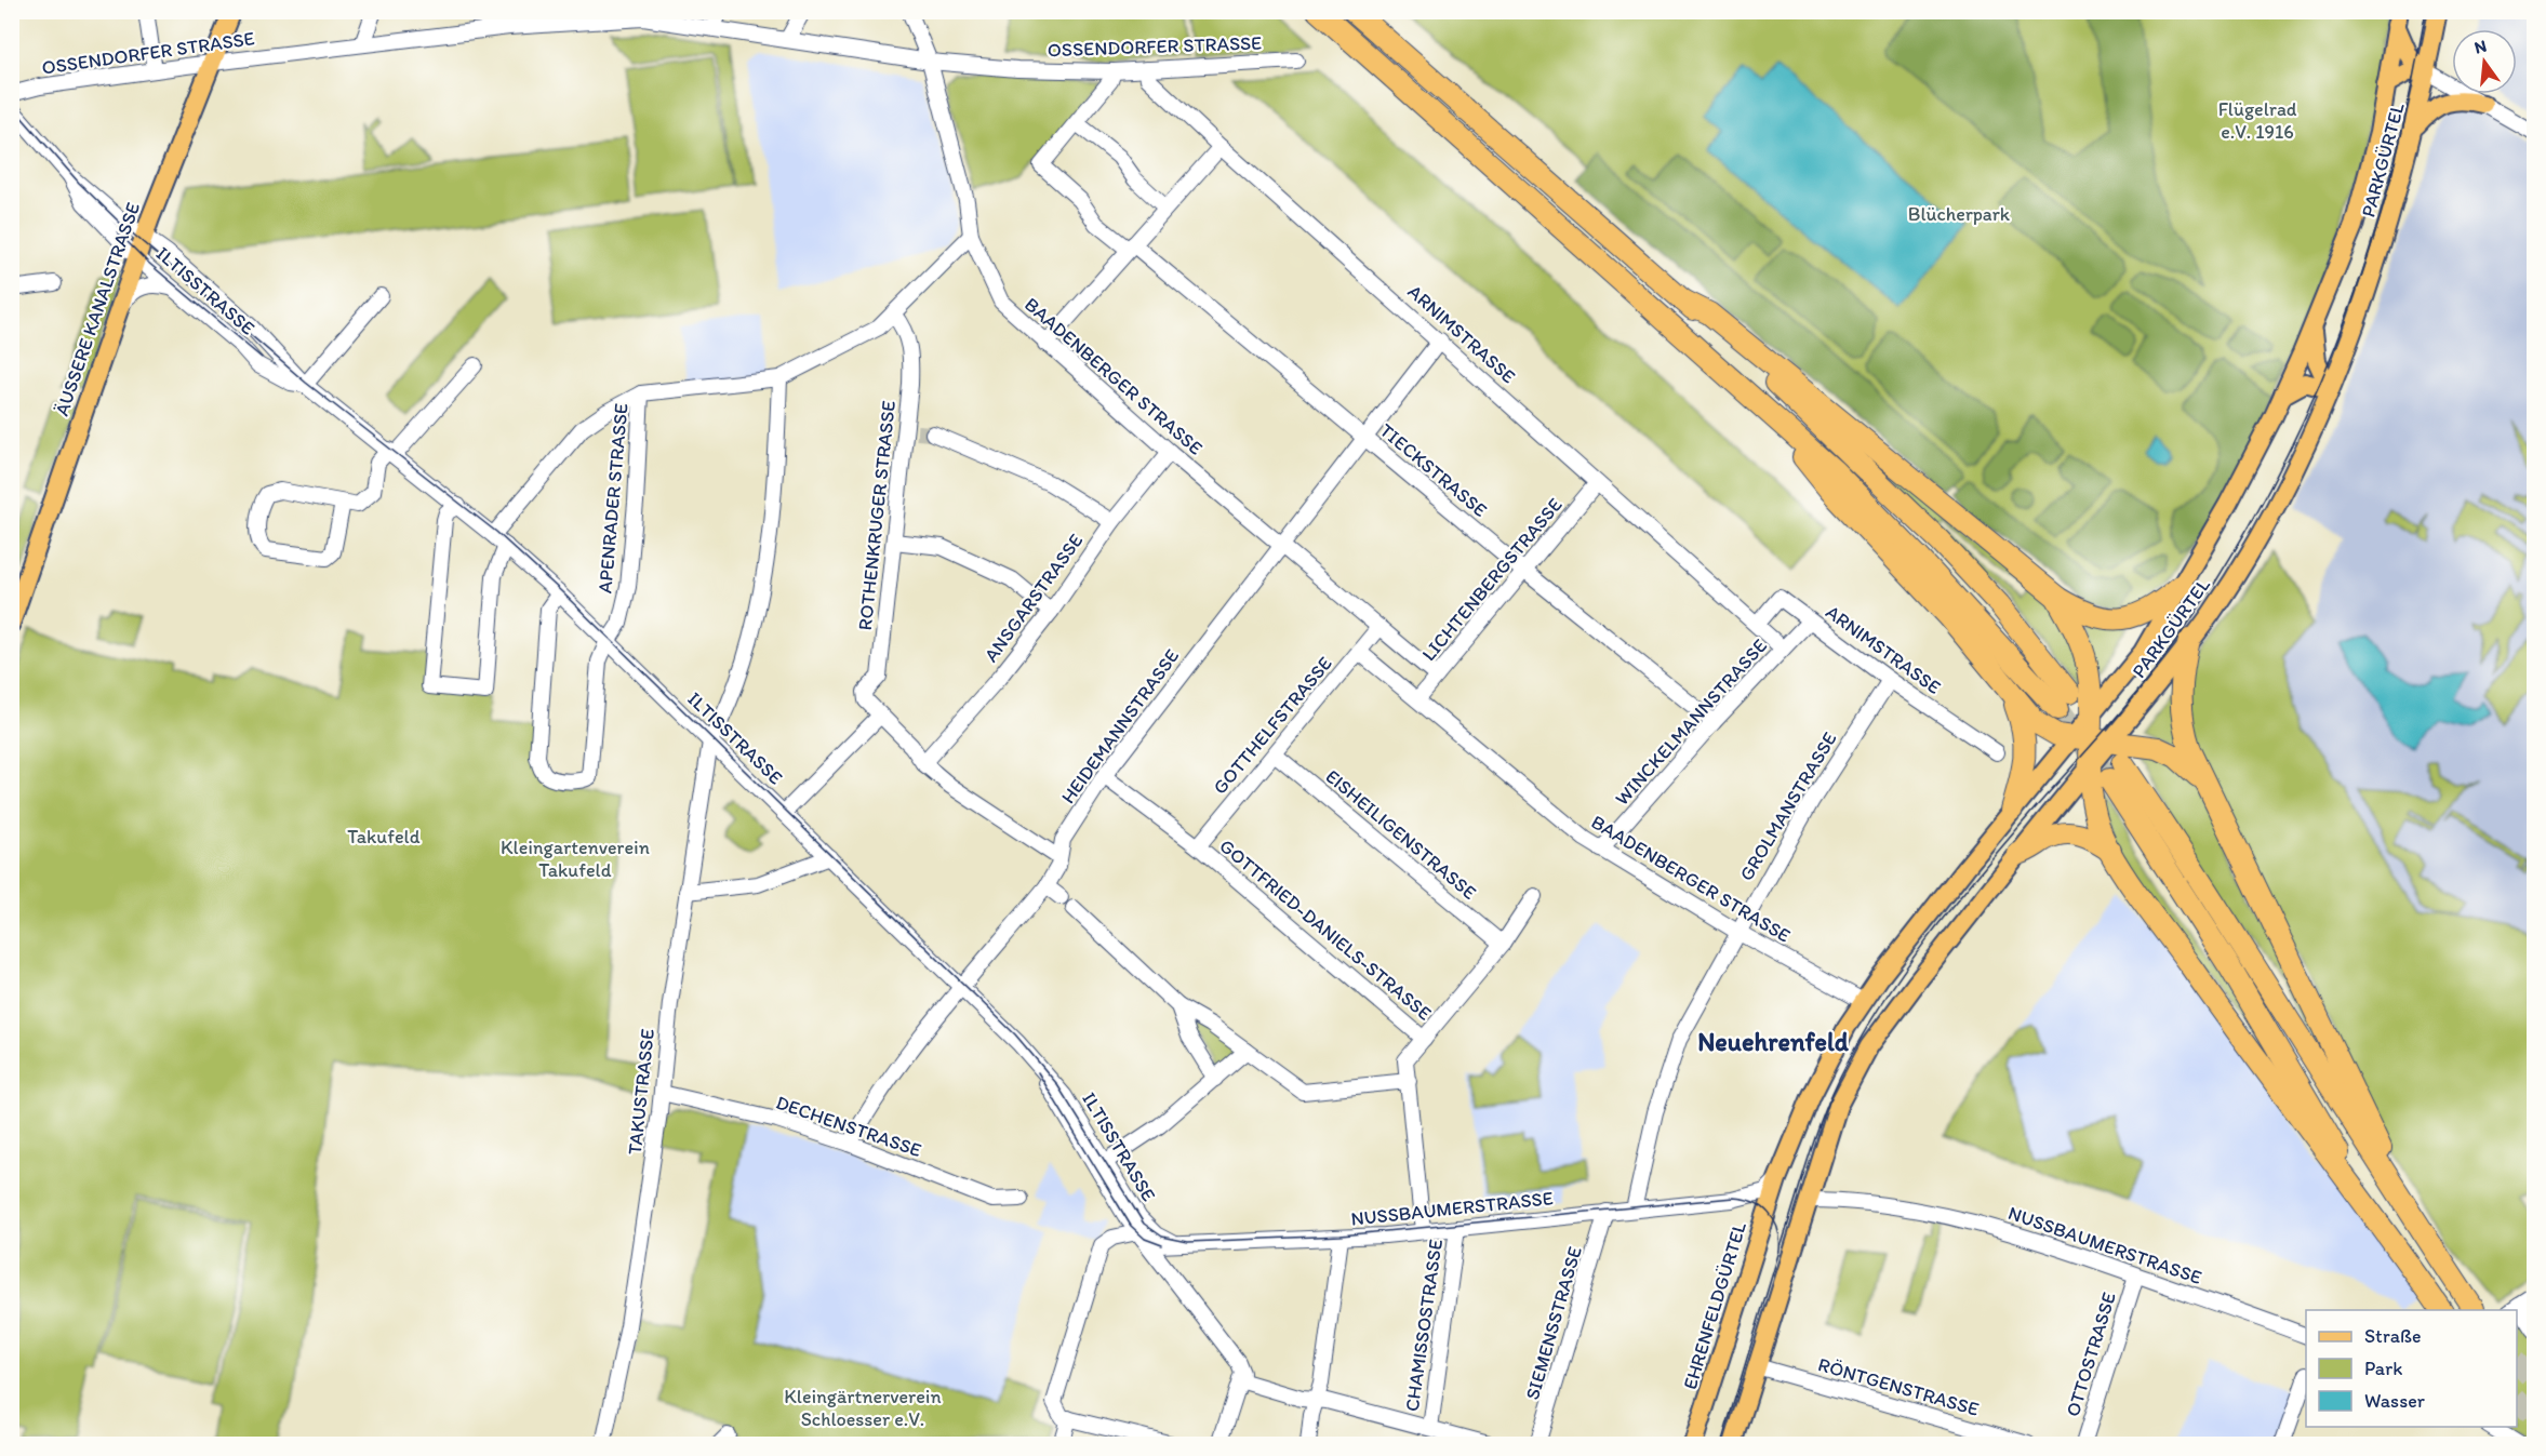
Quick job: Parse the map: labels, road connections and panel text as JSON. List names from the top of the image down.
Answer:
{
  "streets": {
    "main road": ["PARKGÜRTEL", "ÄUSSERE KANALSTRASSE", "EHRENFELDGÜRTEL"],
    "street": [
      "OSSENDORFER STRASSE",
      "ILTISSTRASSE",
      "ARNIMSTRASSE",
      "BAADENBERGER STRASSE",
      "TIECKSTRASSE",
      "APENRADER STRASSE",
      "ROTHENKRUGER STRASSE",
      "LICHTENBERGSTRASSE",
      "ANSGARSTRASSE",
      "WINCKELMANNSTRASSE",
      "GOTTHELFSTRASSE",
      "HEIDEMANNSTRASSE",
      "GROLMANSTRASSE",
      "EISHEILIGENSTRASSE",
      "GOTTFRIED-DANIELS-STRASSE",
      "TAKUSTRASSE",
      "DECHENSTRASSE",
      "NUSSBAUMERSTRASSE",
      "SIEMENSSTRASSE",
      "CHAMISSOSTRASSE",
      "OTTOSTRASSE",
      "RÖNTGENSTRASSE"
    ]
  },
  "crossings": [
    ["OSSENDORFER STRASSE", "ÄUSSERE KANALSTRASSE"],
    ["OSSENDORFER STRASSE", "ARNIMSTRASSE"],
    ["OSSENDORFER STRASSE", "BAADENBERGER STRASSE"],
    ["PARKGÜRTEL", "NUSSBAUMERSTRASSE"],
    ["ILTISSTRASSE", "ÄUSSERE KANALSTRASSE"],
    ["ILTISSTRASSE", "APENRADER STRASSE"],
    ["ILTISSTRASSE", "HEIDEMANNSTRASSE"],
    ["ILTISSTRASSE", "TAKUSTRASSE"],
    ["ILTISSTRASSE", "NUSSBAUMERSTRASSE"],
    ["ARNIMSTRASSE", "LICHTENBERGSTRASSE"],
    ["ARNIMSTRASSE", "WINCKELMANNSTRASSE"],
    ["ARNIMSTRASSE", "HEIDEMANNSTRASSE"],
    ["ARNIMSTRASSE", "GROLMANSTRASSE"],
    ["BAADENBERGER STRASSE", "LICHTENBERGSTRASSE"],
    ["BAADENBERGER STRASSE", "ANSGARSTRASSE"],
    ["BAADENBERGER STRASSE", "WINCKELMANNSTRASSE"],
    ["BAADENBERGER STRASSE", "GOTTHELFSTRASSE"],
    ["BAADENBERGER STRASSE", "HEIDEMANNSTRASSE"],
    ["BAADENBERGER STRASSE", "GROLMANSTRASSE"],
    ["TIECKSTRASSE", "LICHTENBERGSTRASSE"],
    ["TIECKSTRASSE", "WINCKELMANNSTRASSE"],
    ["TIECKSTRASSE", "HEIDEMANNSTRASSE"],
    ["GOTTHELFSTRASSE", "EISHEILIGENSTRASSE"],
    ["GOTTHELFSTRASSE", "GOTTFRIED-DANIELS-STRASSE"],
    ["HEIDEMANNSTRASSE", "GOTTFRIED-DANIELS-STRASSE"],
    ["HEIDEMANNSTRASSE", "DECHENSTRASSE"],
    ["GROLMANSTRASSE", "NUSSBAUMERSTRASSE"],
    ["GOTTFRIED-DANIELS-STRASSE", "NUSSBAUMERSTRASSE"],
    ["TAKUSTRASSE", "DECHENSTRASSE"],
    ["NUSSBAUMERSTRASSE", "EHRENFELDGÜRTEL"],
    ["NUSSBAUMERSTRASSE", "SIEMENSSTRASSE"],
    ["NUSSBAUMERSTRASSE", "CHAMISSOSTRASSE"],
    ["NUSSBAUMERSTRASSE", "OTTOSTRASSE"]
  ],
  "districts": ["Neuehrenfeld"],
  "parks": [
    "Flügelrad e.V. 1916",
    "Blücherpark",
    "Takufeld",
    "Kleingartenverein Takufeld",
    "Kleingärtnerverein Schloesser e.V."
  ],
  "legend": ["Straße", "Park", "Wasser"],
  "north": "top"
}
